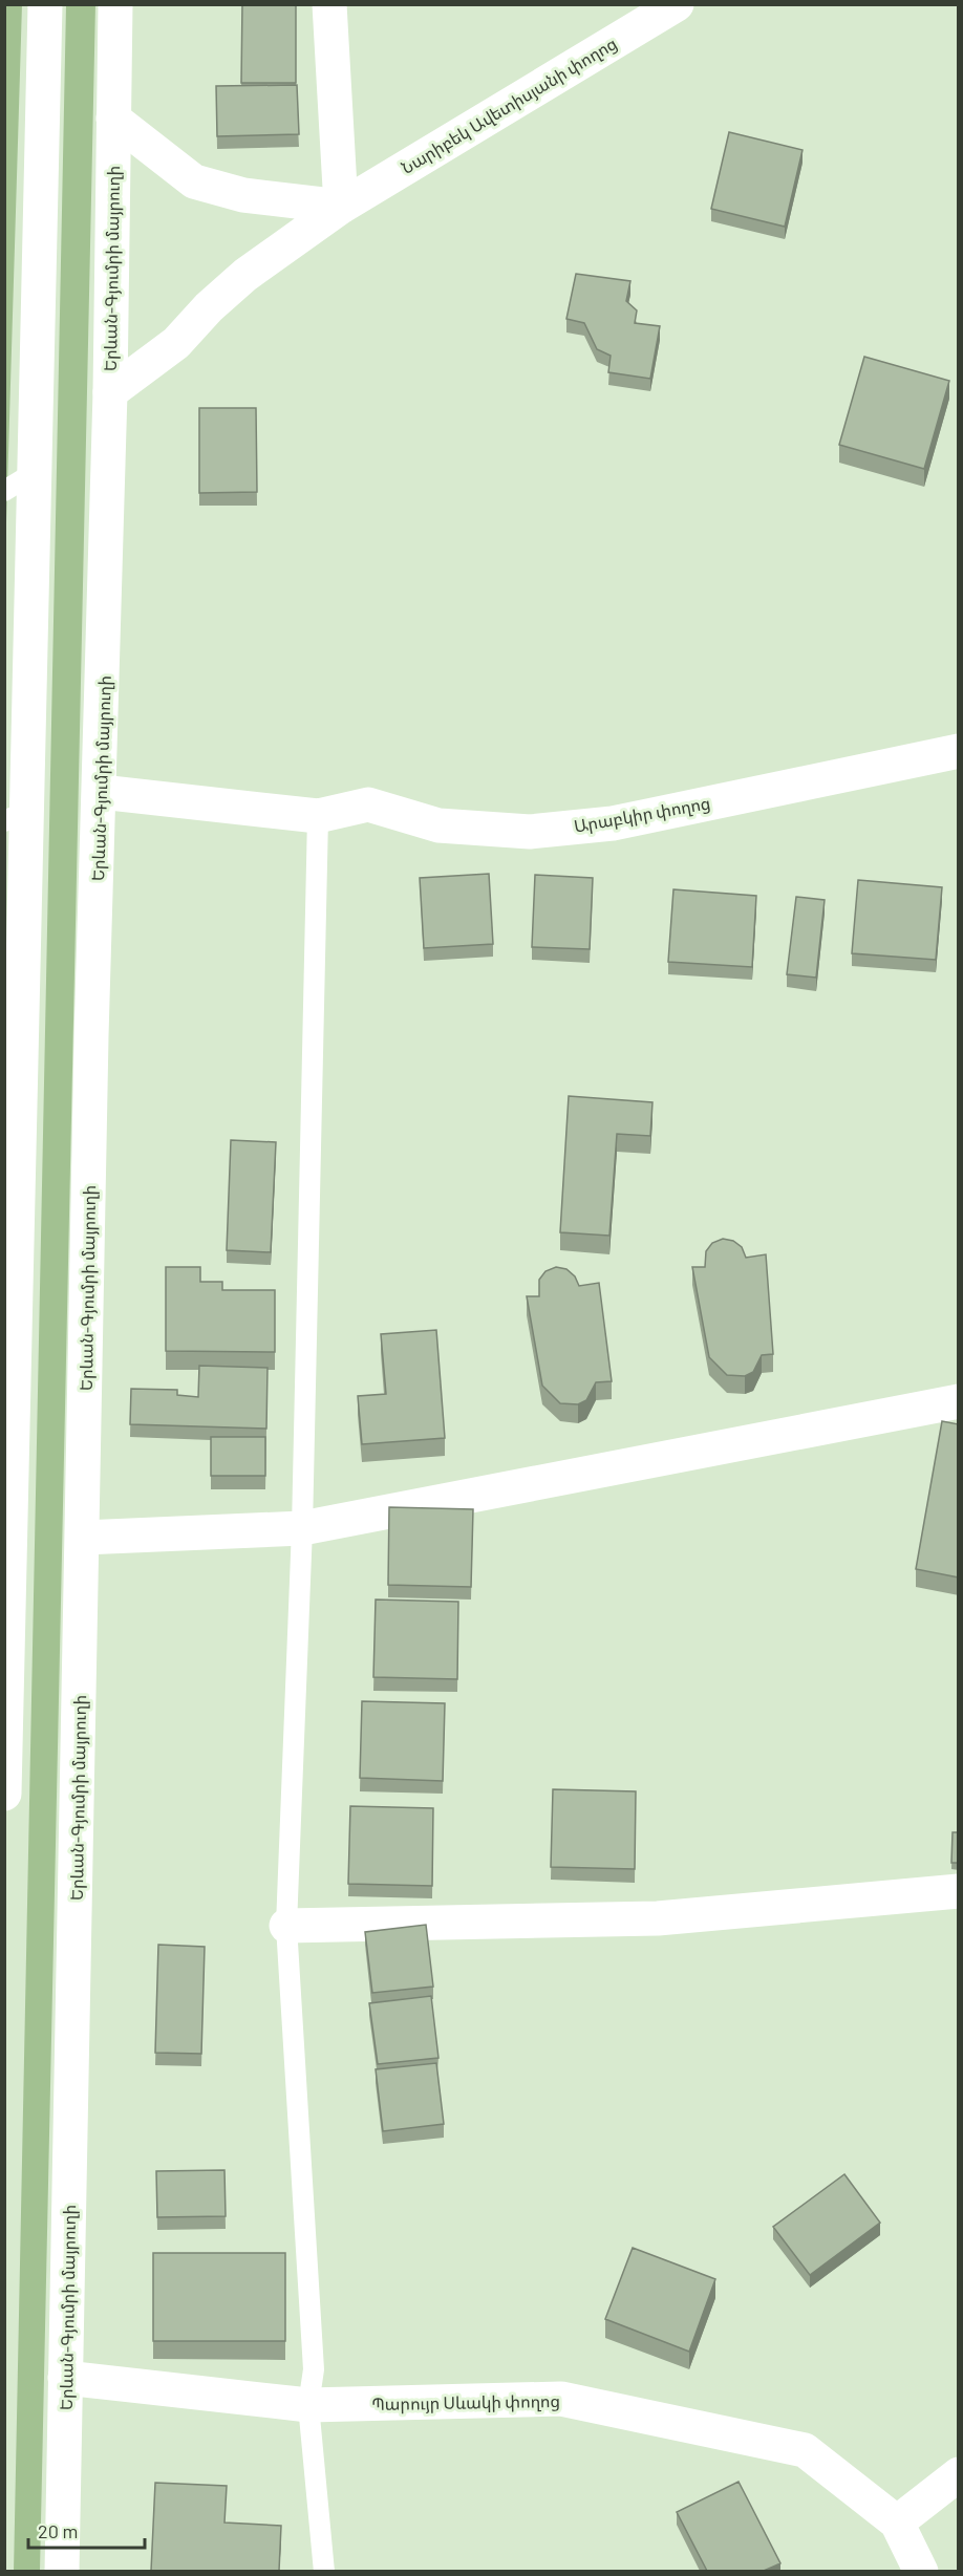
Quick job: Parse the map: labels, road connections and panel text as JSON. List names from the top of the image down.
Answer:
{
  "streets": {
    "main road": [
      "Նարիբեկ Ավետիսյանի փողոց",
      "Երևան-Գյումրի մայրուղի",
      "Արաբկիր փողոց",
      "Պարույր Սևակի փողոց"
    ]
  },
  "crossings": [
    ["Նարիբեկ Ավետիսյանի փողոց", "Երևան-Գյումրի մայրուղի"],
    ["Երևան-Գյումրի մայրուղի", "Արաբկիր փողոց"],
    ["Երևան-Գյումրի մայրուղի", "Պարույր Սևակի փողոց"]
  ],
  "scale_bar": "20 m"
}
